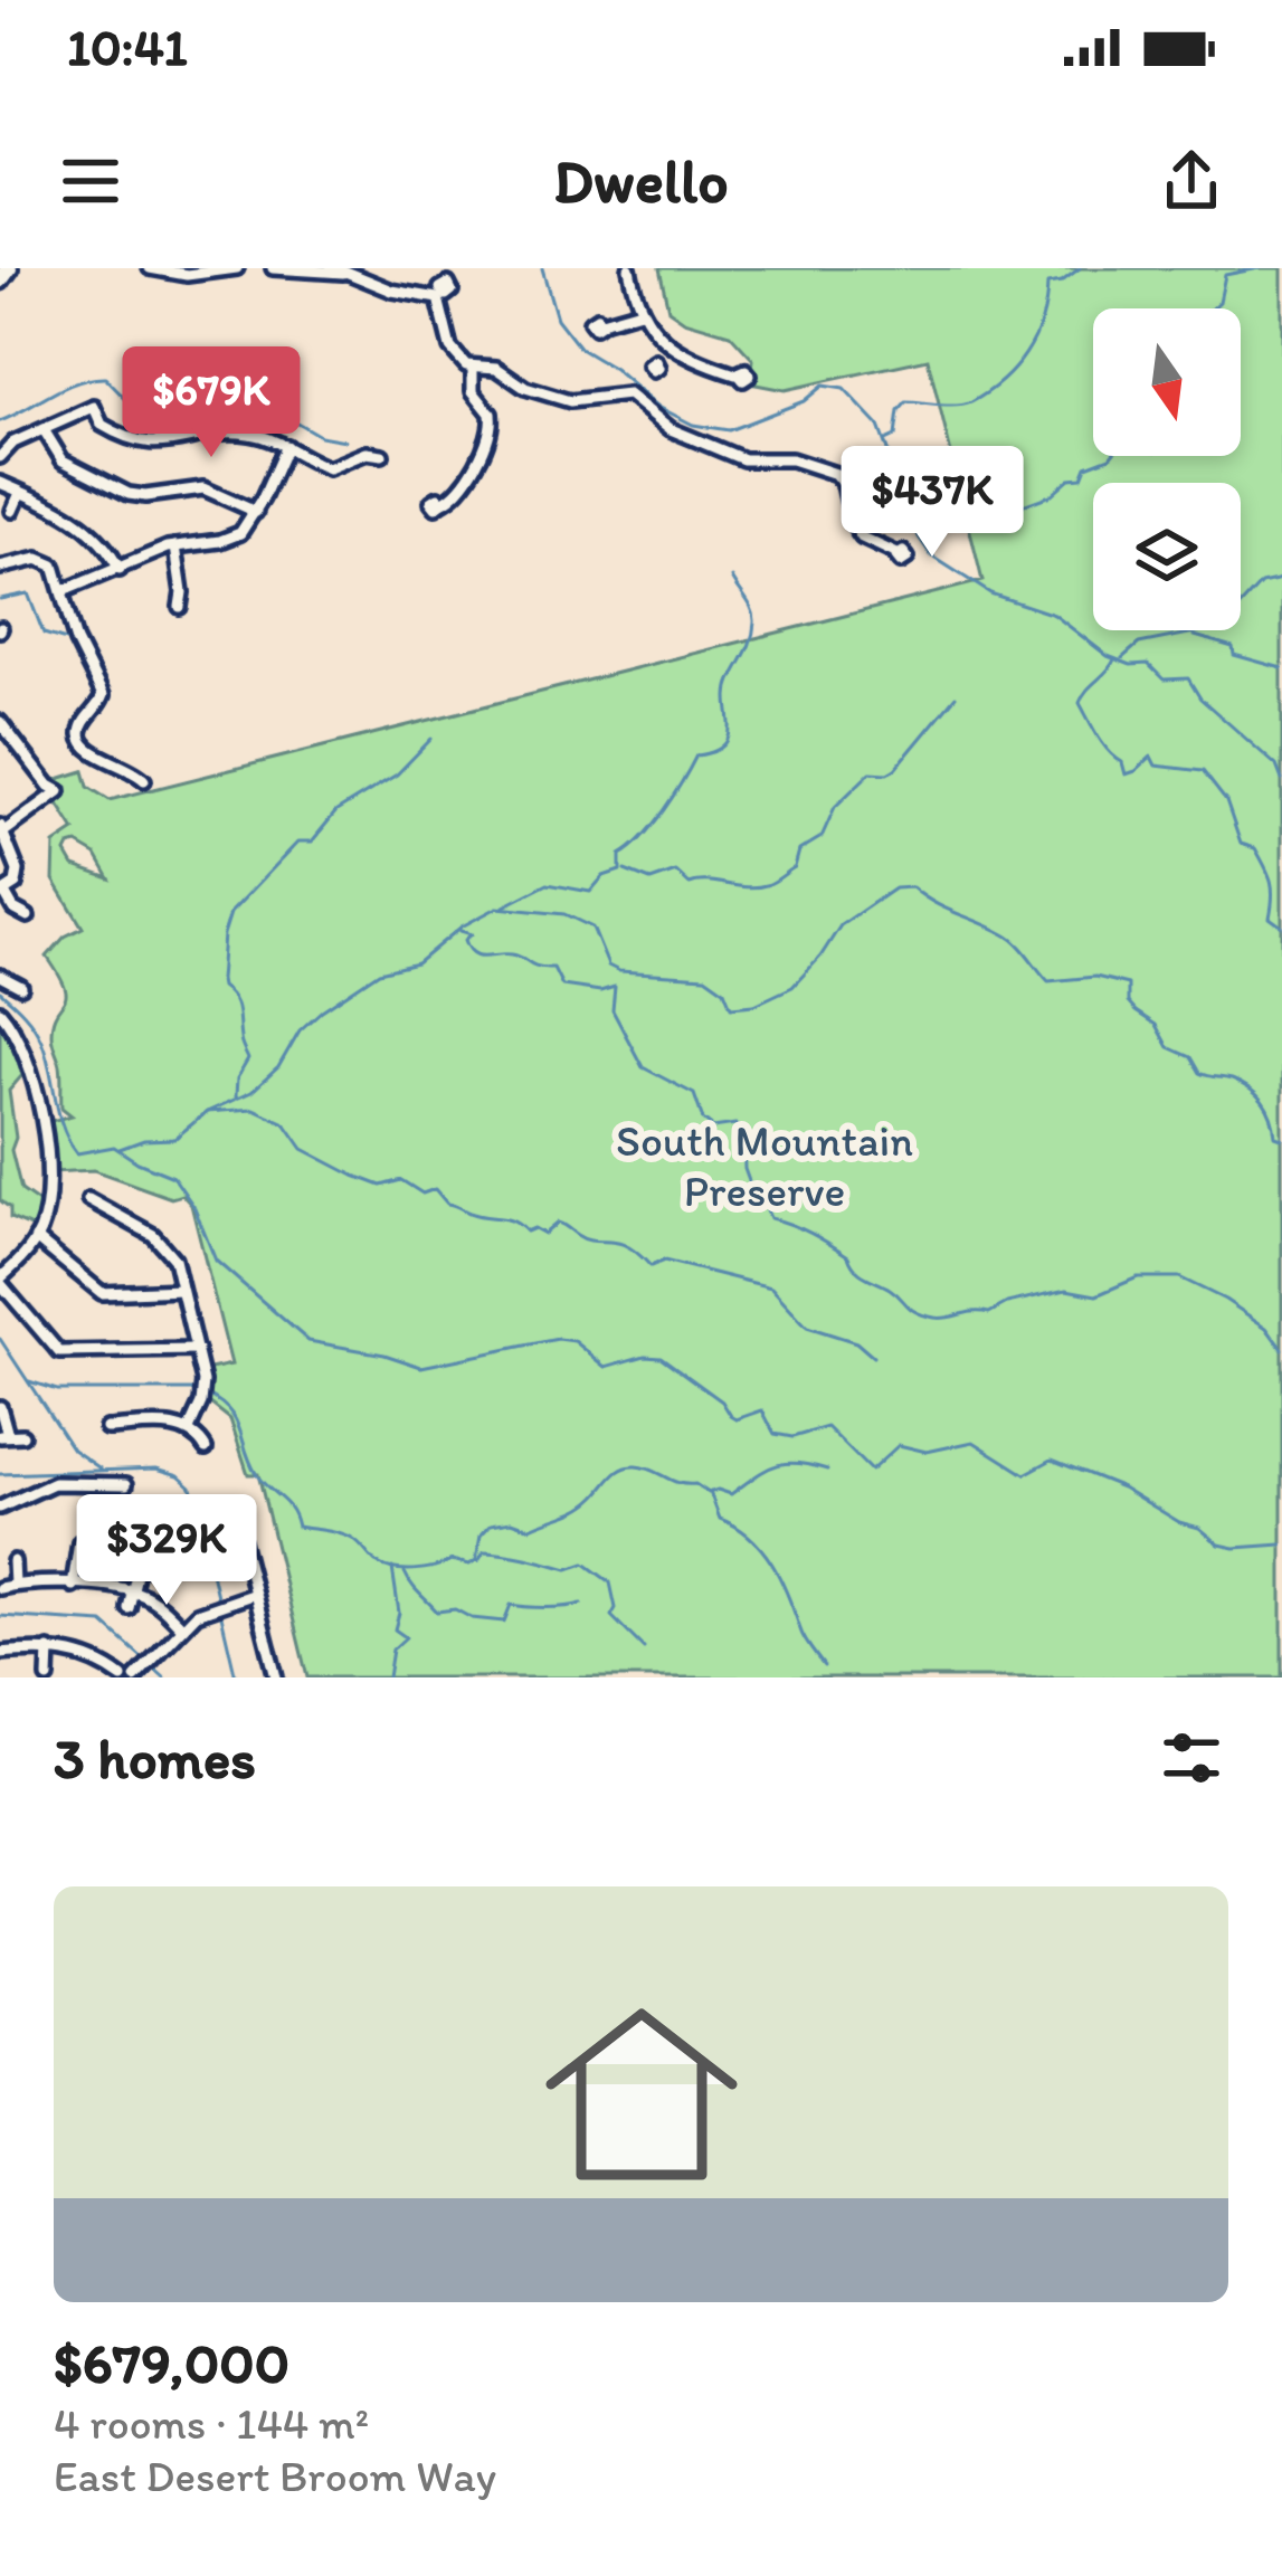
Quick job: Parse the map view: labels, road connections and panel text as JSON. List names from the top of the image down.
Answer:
{
  "parks": ["South Mountain Preserve"],
  "north": "bottom",
  "page": {
    "status": "10:41",
    "header": "Dwello",
    "price": ["$679K", "$437K", "$329K"],
    "heading": "3 homes",
    "list": [
      {
        "name": "$679,000",
        "note": "4 rooms · 144 m² · East Desert Broom Way"
      }
    ]
  }
}
